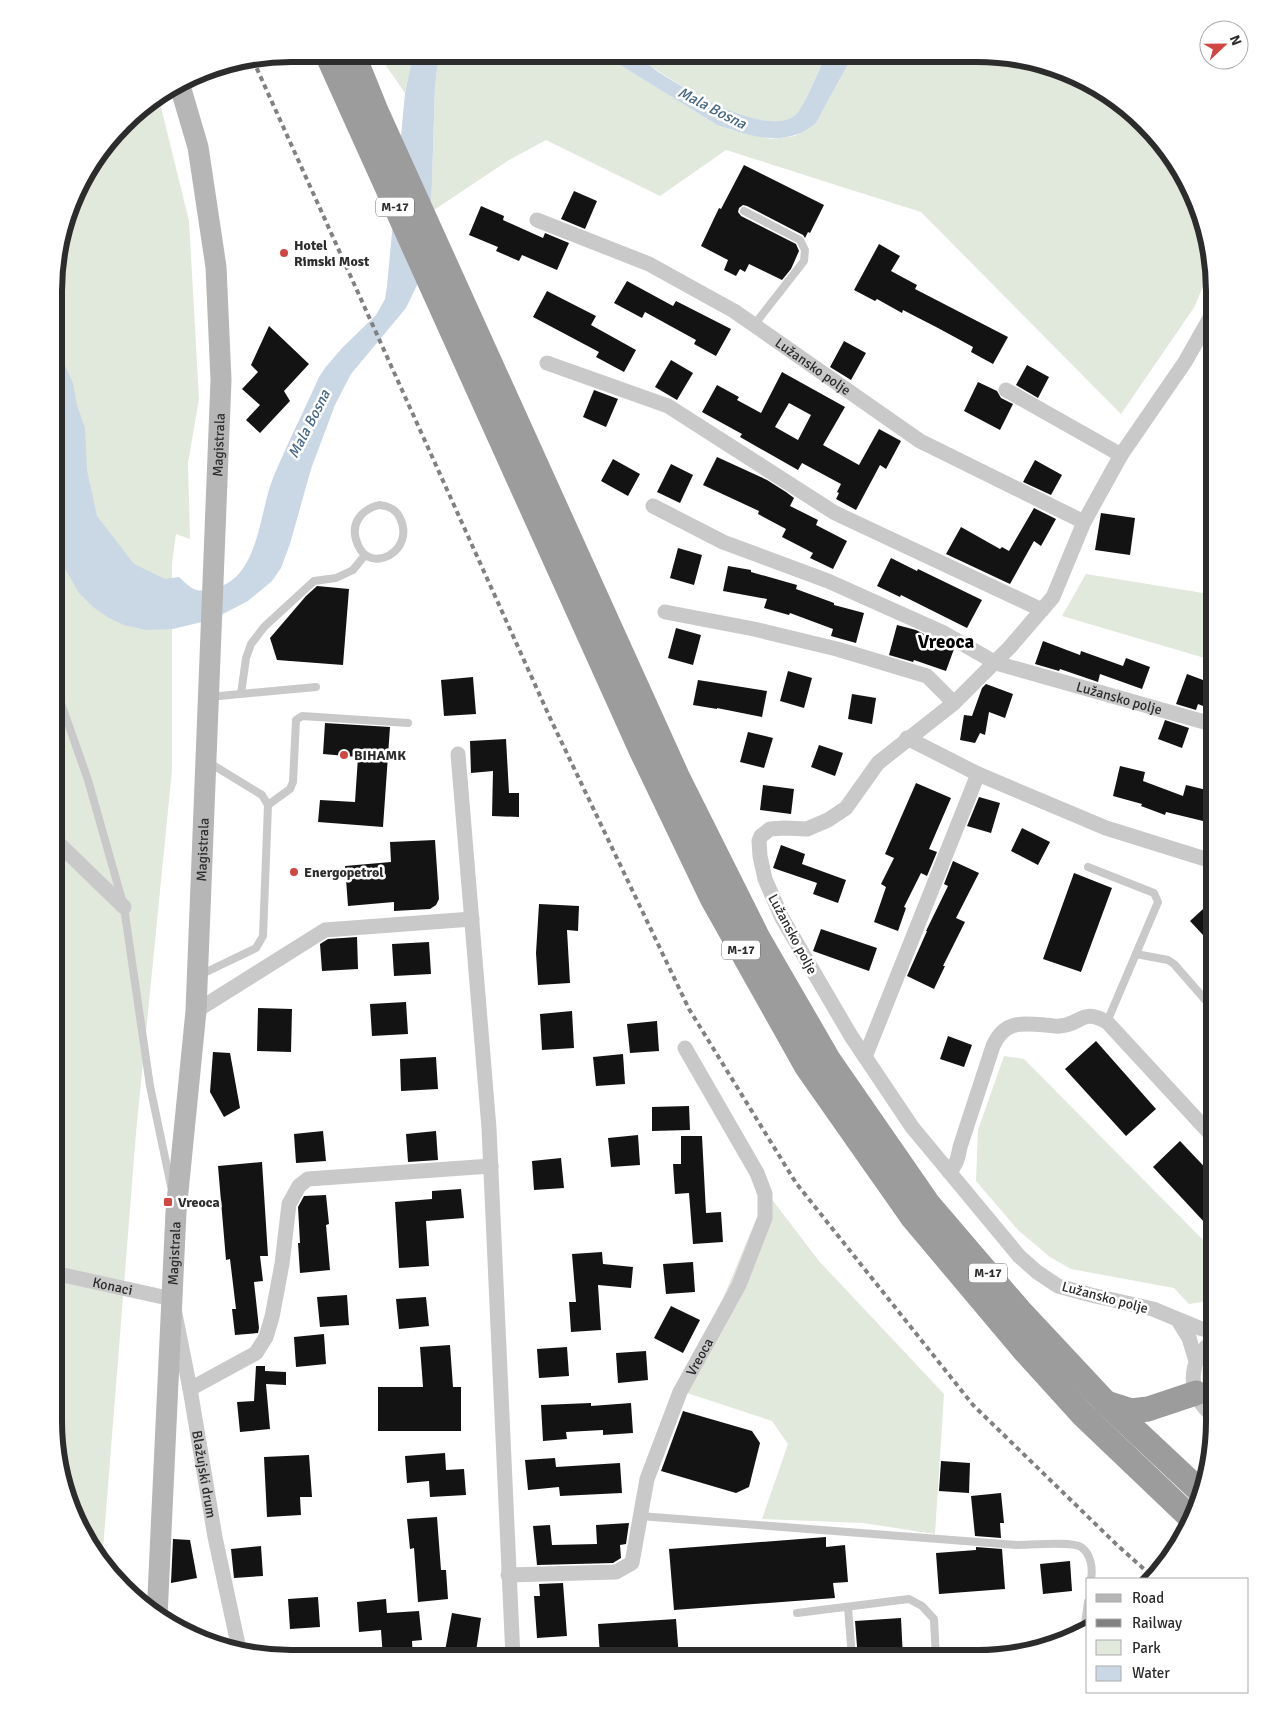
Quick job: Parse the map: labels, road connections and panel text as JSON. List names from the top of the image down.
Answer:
{
  "streets": {
    "highway": ["M-17"],
    "main road": ["Magistrala"],
    "street": [
      "Lužansko polje",
      "Konaci",
      "Vreoca",
      "Blažujski drum"
    ]
  },
  "crossings": [
    ["Magistrala", "Konaci"],
    ["Magistrala", "Blažujski drum"],
    ["Konaci", "Blažujski drum"]
  ],
  "districts": ["Vreoca"],
  "water": ["Mala Bosna"],
  "places": {
    "other": ["Hotel Rimski Most", "BIHAMK", "Energopetrol"],
    "transit": ["Vreoca"]
  },
  "legend": [
    "Road",
    "Railway",
    "Park",
    "Water"
  ],
  "north": "right"
}
